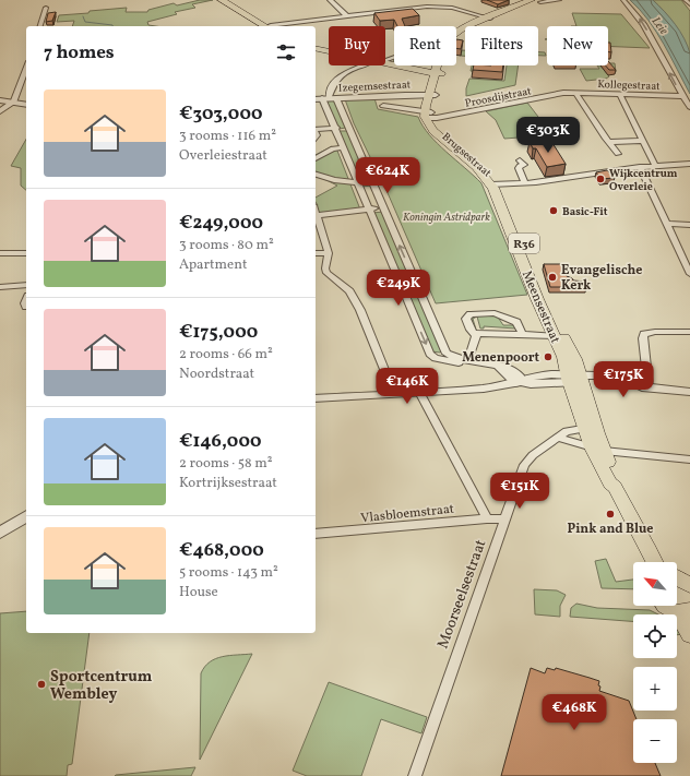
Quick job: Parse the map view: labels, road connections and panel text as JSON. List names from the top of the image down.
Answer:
{
  "streets": {
    "main road": ["Brugsestraat", "R36", "Meensestraat"],
    "street": [
      "Kollegestraat",
      "Izegemsestraat",
      "Proosdijstraat",
      "Vlasbloemstraat",
      "Moorseelsestraat"
    ]
  },
  "crossings": [
    ["Kollegestraat", "Proosdijstraat"],
    ["Proosdijstraat", "Brugsestraat"],
    ["Brugsestraat", "Meensestraat"],
    ["R36", "Meensestraat"],
    ["R36", "Moorseelsestraat"],
    ["Vlasbloemstraat", "Moorseelsestraat"]
  ],
  "water": ["Leie"],
  "parks": ["Koningin Astridpark"],
  "places": [
    "Wijkcentrum Overleie",
    "Basic-Fit",
    "Evangelische Kerk",
    "Menenpoort",
    "Pink and Blue",
    "Sportcentrum Wembley"
  ],
  "north": "top left",
  "page": {
    "chip": [
      "Buy",
      "Rent",
      "Filters",
      "New"
    ],
    "heading": "7 homes",
    "list": [
      {
        "name": "€303,000",
        "note": "3 rooms · 116 m² · Overleiestraat"
      },
      {
        "name": "€249,000",
        "note": "3 rooms · 80 m² · Apartment"
      },
      {
        "name": "€175,000",
        "note": "2 rooms · 66 m² · Noordstraat"
      },
      {
        "name": "€146,000",
        "note": "2 rooms · 58 m² · Kortrijksestraat"
      },
      {
        "name": "€468,000",
        "note": "5 rooms · 143 m² · House"
      }
    ],
    "price": [
      "€303K",
      "€624K",
      "€249K",
      "€175K",
      "€146K",
      "€151K",
      "€468K"
    ],
    "map_buttons": ["+", "−"]
  }
}
